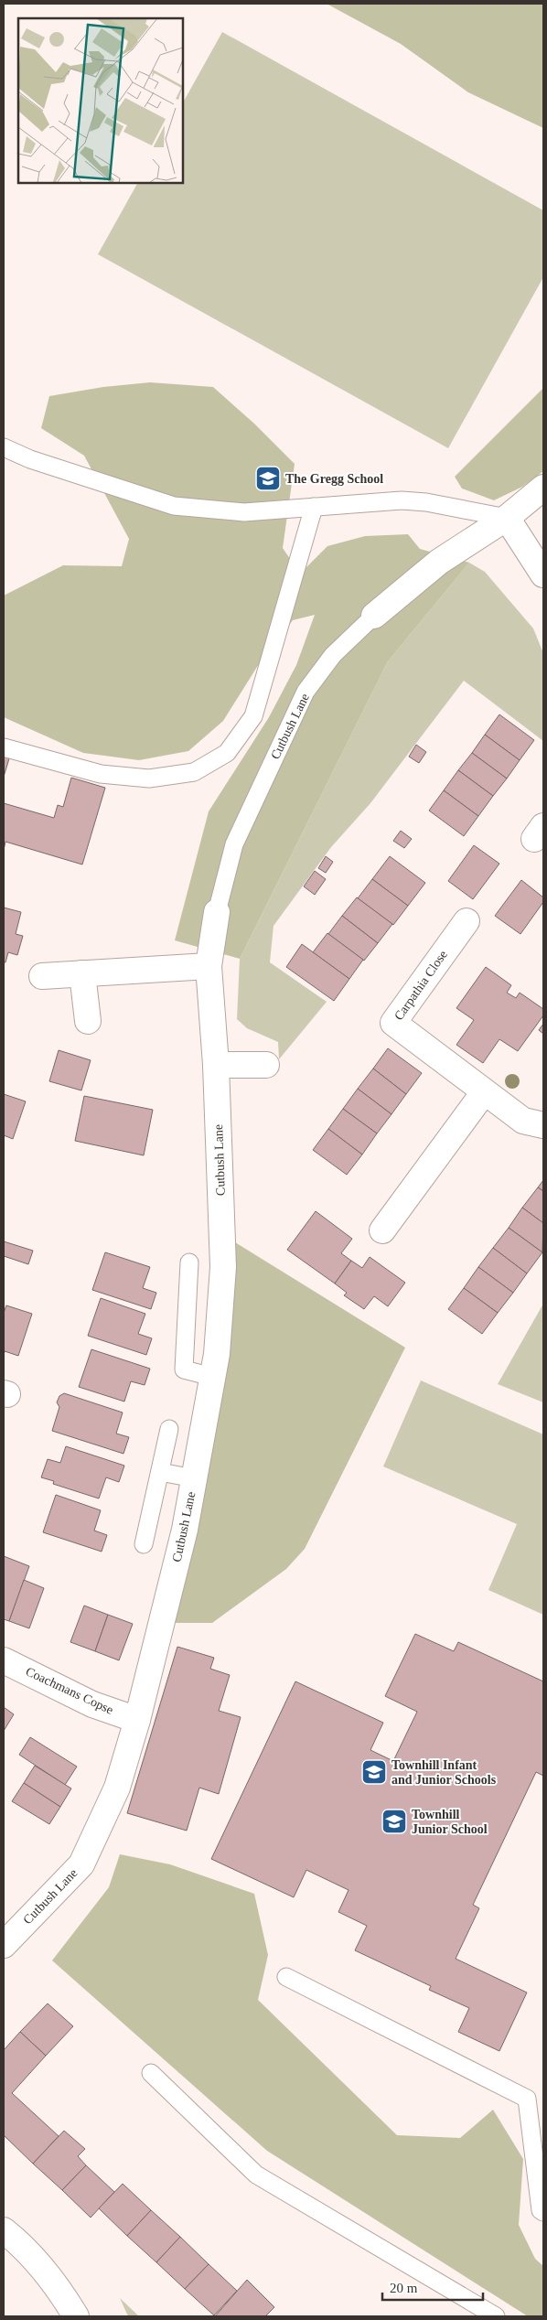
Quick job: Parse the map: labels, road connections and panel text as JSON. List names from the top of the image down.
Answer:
{
  "streets": {
    "street": ["Cutbush Lane", "Carpathia Close", "Coachmans Copse"]
  },
  "crossings": [
    ["Cutbush Lane", "Coachmans Copse"]
  ],
  "places": {
    "school or university": ["The Gregg School", "Townhill Infant and Junior Schools", "Townhill Junior School"]
  },
  "scale_bar": "20 m"
}
